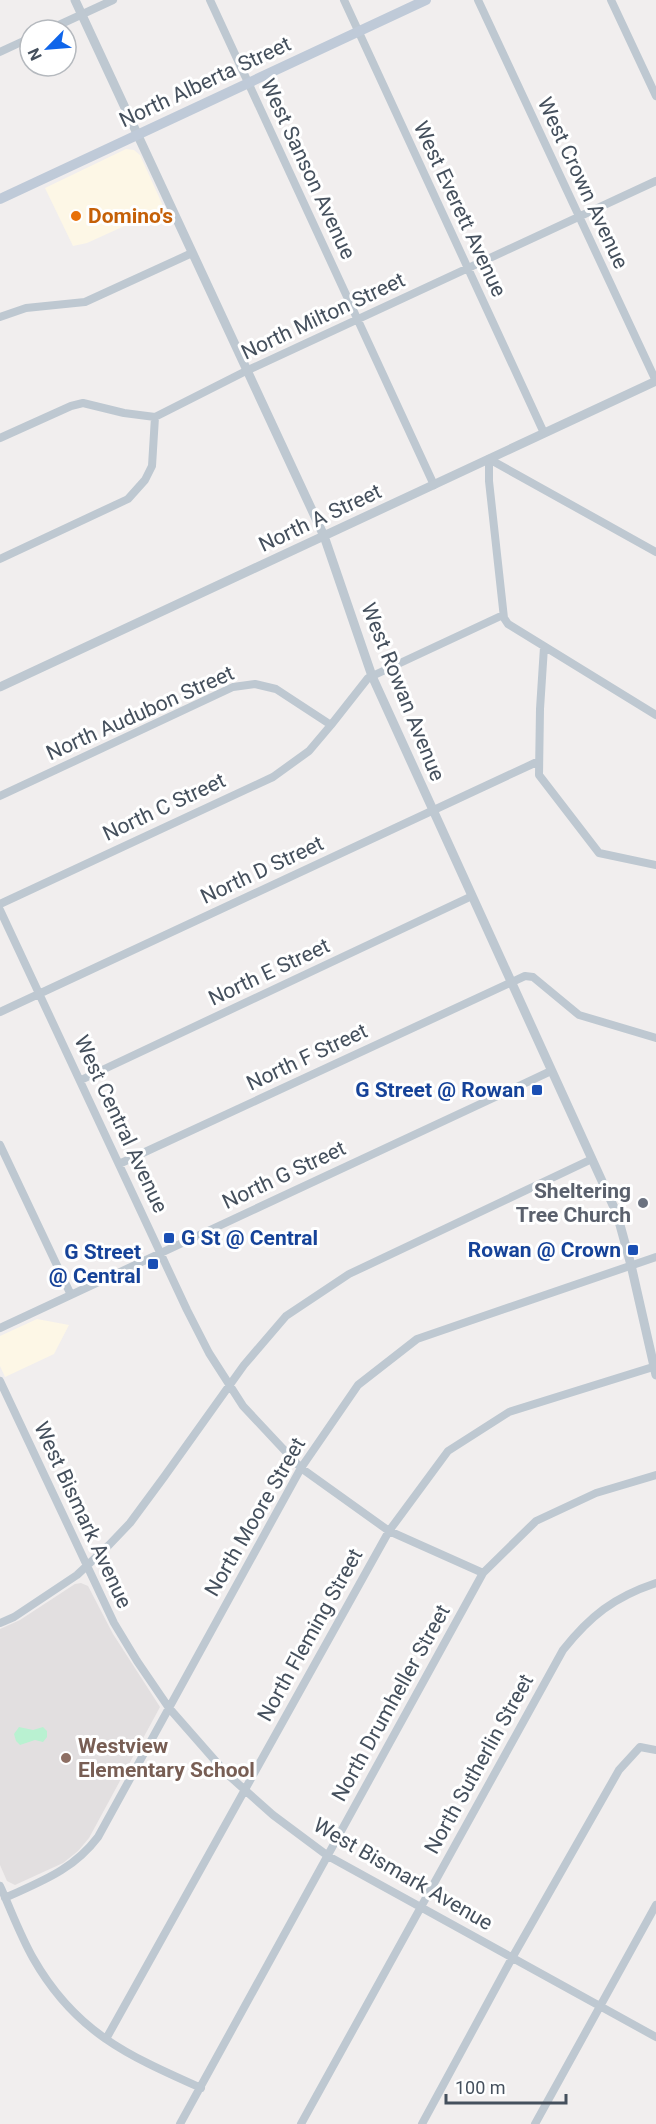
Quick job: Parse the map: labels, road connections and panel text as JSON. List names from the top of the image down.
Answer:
{
  "streets": {
    "main road": ["North Alberta Street"],
    "street": [
      "West Sanson Avenue",
      "West Crown Avenue",
      "West Everett Avenue",
      "North Milton Street",
      "North A Street",
      "West Rowan Avenue",
      "North Audubon Street",
      "North C Street",
      "North D Street",
      "North E Street",
      "North F Street",
      "West Central Avenue",
      "North G Street",
      "West Bismark Avenue",
      "North Moore Street",
      "North Fleming Street",
      "North Drumheller Street",
      "North Sutherlin Street"
    ]
  },
  "crossings": [
    ["North Alberta Street", "West Sanson Avenue"],
    ["North Alberta Street", "West Everett Avenue"],
    ["North Alberta Street", "West Rowan Avenue"],
    ["West Sanson Avenue", "North Milton Street"],
    ["West Sanson Avenue", "North A Street"],
    ["West Crown Avenue", "North Milton Street"],
    ["West Crown Avenue", "North A Street"],
    ["West Everett Avenue", "North Milton Street"],
    ["West Everett Avenue", "North A Street"],
    ["North Milton Street", "West Rowan Avenue"],
    ["North A Street", "West Rowan Avenue"],
    ["West Rowan Avenue", "North D Street"],
    ["West Rowan Avenue", "North E Street"],
    ["West Rowan Avenue", "North F Street"],
    ["West Rowan Avenue", "North G Street"],
    ["West Rowan Avenue", "North Moore Street"],
    ["West Rowan Avenue", "North Fleming Street"],
    ["North Audubon Street", "North C Street"],
    ["North D Street", "West Central Avenue"],
    ["North E Street", "West Central Avenue"],
    ["North F Street", "West Central Avenue"],
    ["West Central Avenue", "North G Street"],
    ["West Central Avenue", "North Moore Street"],
    ["West Central Avenue", "North Fleming Street"],
    ["West Central Avenue", "North Drumheller Street"],
    ["West Bismark Avenue", "North Moore Street"],
    ["West Bismark Avenue", "North Fleming Street"],
    ["West Bismark Avenue", "North Drumheller Street"],
    ["West Bismark Avenue", "North Sutherlin Street"]
  ],
  "places": {
    "other": ["Domino's", "Sheltering Tree Church", "Westview Elementary School"],
    "transit": [
      "G Street @ Rowan",
      "G St @ Central",
      "Rowan @ Crown",
      "G Street @ Central"
    ]
  },
  "scale_bar": "100 m",
  "north": "bottom left"
}
